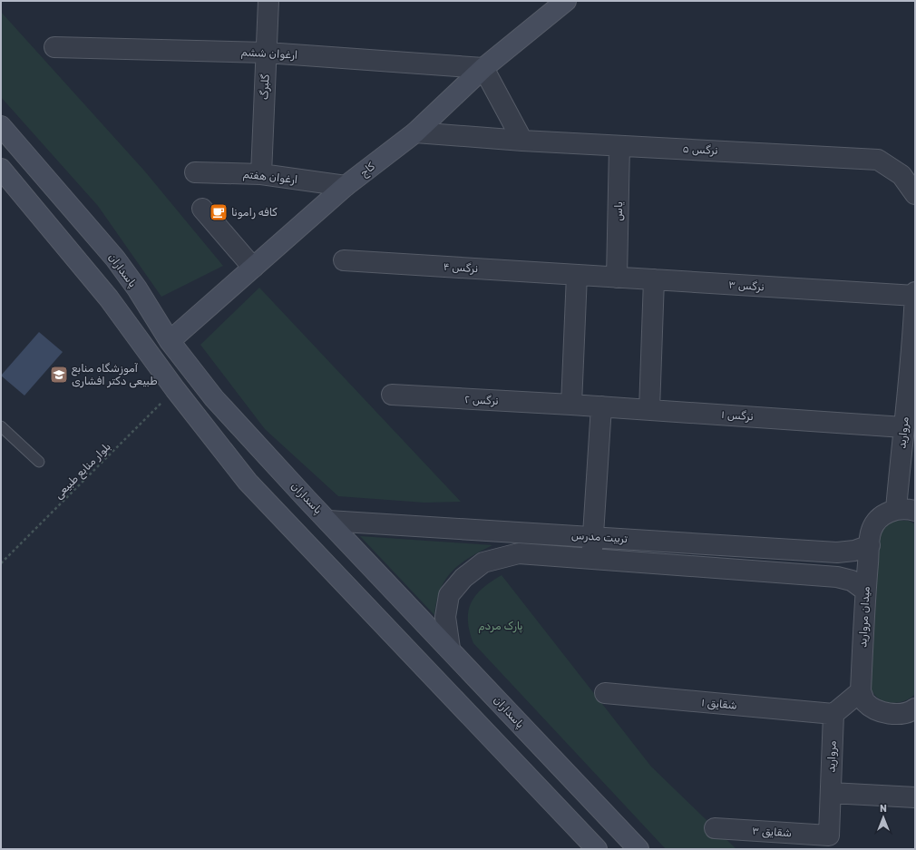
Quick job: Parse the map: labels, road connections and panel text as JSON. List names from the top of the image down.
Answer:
{
  "streets": {
    "street": [
      "ارغوان ششم",
      "گلبرگ",
      "۵ نرگس",
      "کاج",
      "ارغوان هفتم",
      "یاس",
      "نرگس ۴",
      "پاسداران",
      "نرگس ۳",
      "نرگس ۲",
      "نرگس ۱",
      "مروارید",
      "تربیت مدرس",
      "میدان مروارید",
      "شقایق ۱",
      "شقایق ۳"
    ],
    "path": ["بلوار منابع طبیعی"]
  },
  "crossings": [
    ["ارغوان ششم", "گلبرگ"],
    ["ارغوان ششم", "کاج"],
    ["گلبرگ", "ارغوان هفتم"],
    ["۵ نرگس", "کاج"],
    ["۵ نرگس", "یاس"],
    ["کاج", "ارغوان هفتم"],
    ["کاج", "پاسداران"],
    ["یاس", "نرگس ۳"],
    ["نرگس ۴", "نرگس ۳"],
    ["پاسداران", "تربیت مدرس"],
    ["نرگس ۳", "مروارید"],
    ["نرگس ۲", "نرگس ۱"],
    ["نرگس ۱", "مروارید"],
    ["مروارید", "میدان مروارید"],
    ["مروارید", "شقایق ۱"],
    ["مروارید", "شقایق ۳"],
    ["تربیت مدرس", "میدان مروارید"]
  ],
  "parks": ["پارک مردم"],
  "places": {
    "cafe": ["کافه رامونا"],
    "school or university": ["آموزشگاه منابع طبیعی دکتر افشاری"]
  },
  "north": "top"
}
